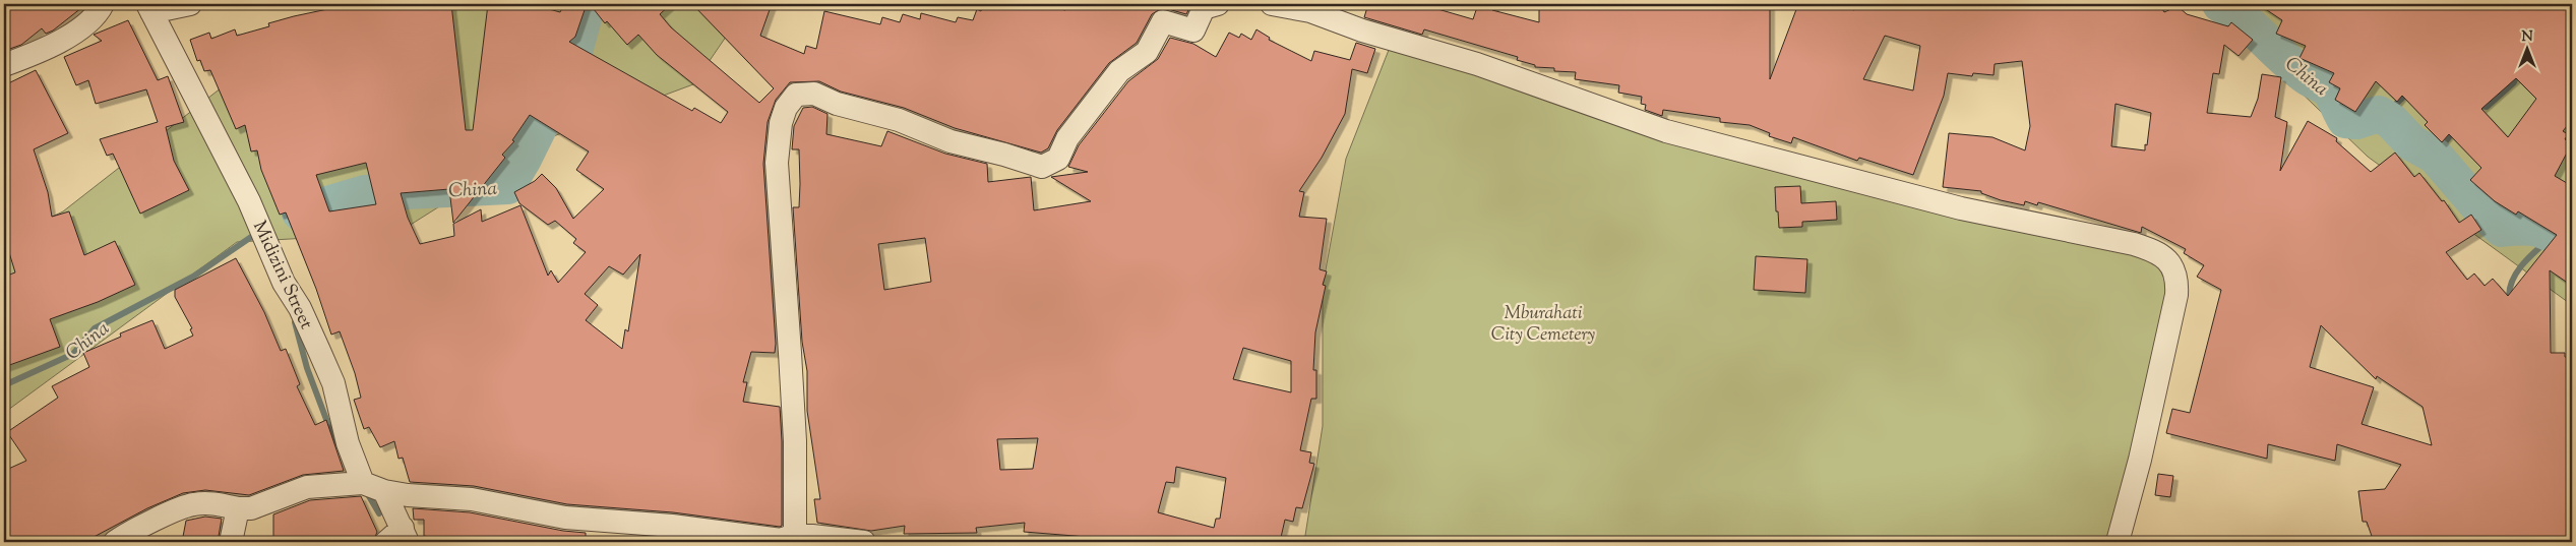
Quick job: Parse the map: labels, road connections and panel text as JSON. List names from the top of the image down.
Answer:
{
  "streets": {
    "street": ["Midizini Street"]
  },
  "water": ["China"],
  "parks": ["Mburahati City Cemetery"],
  "north": "top"
}
